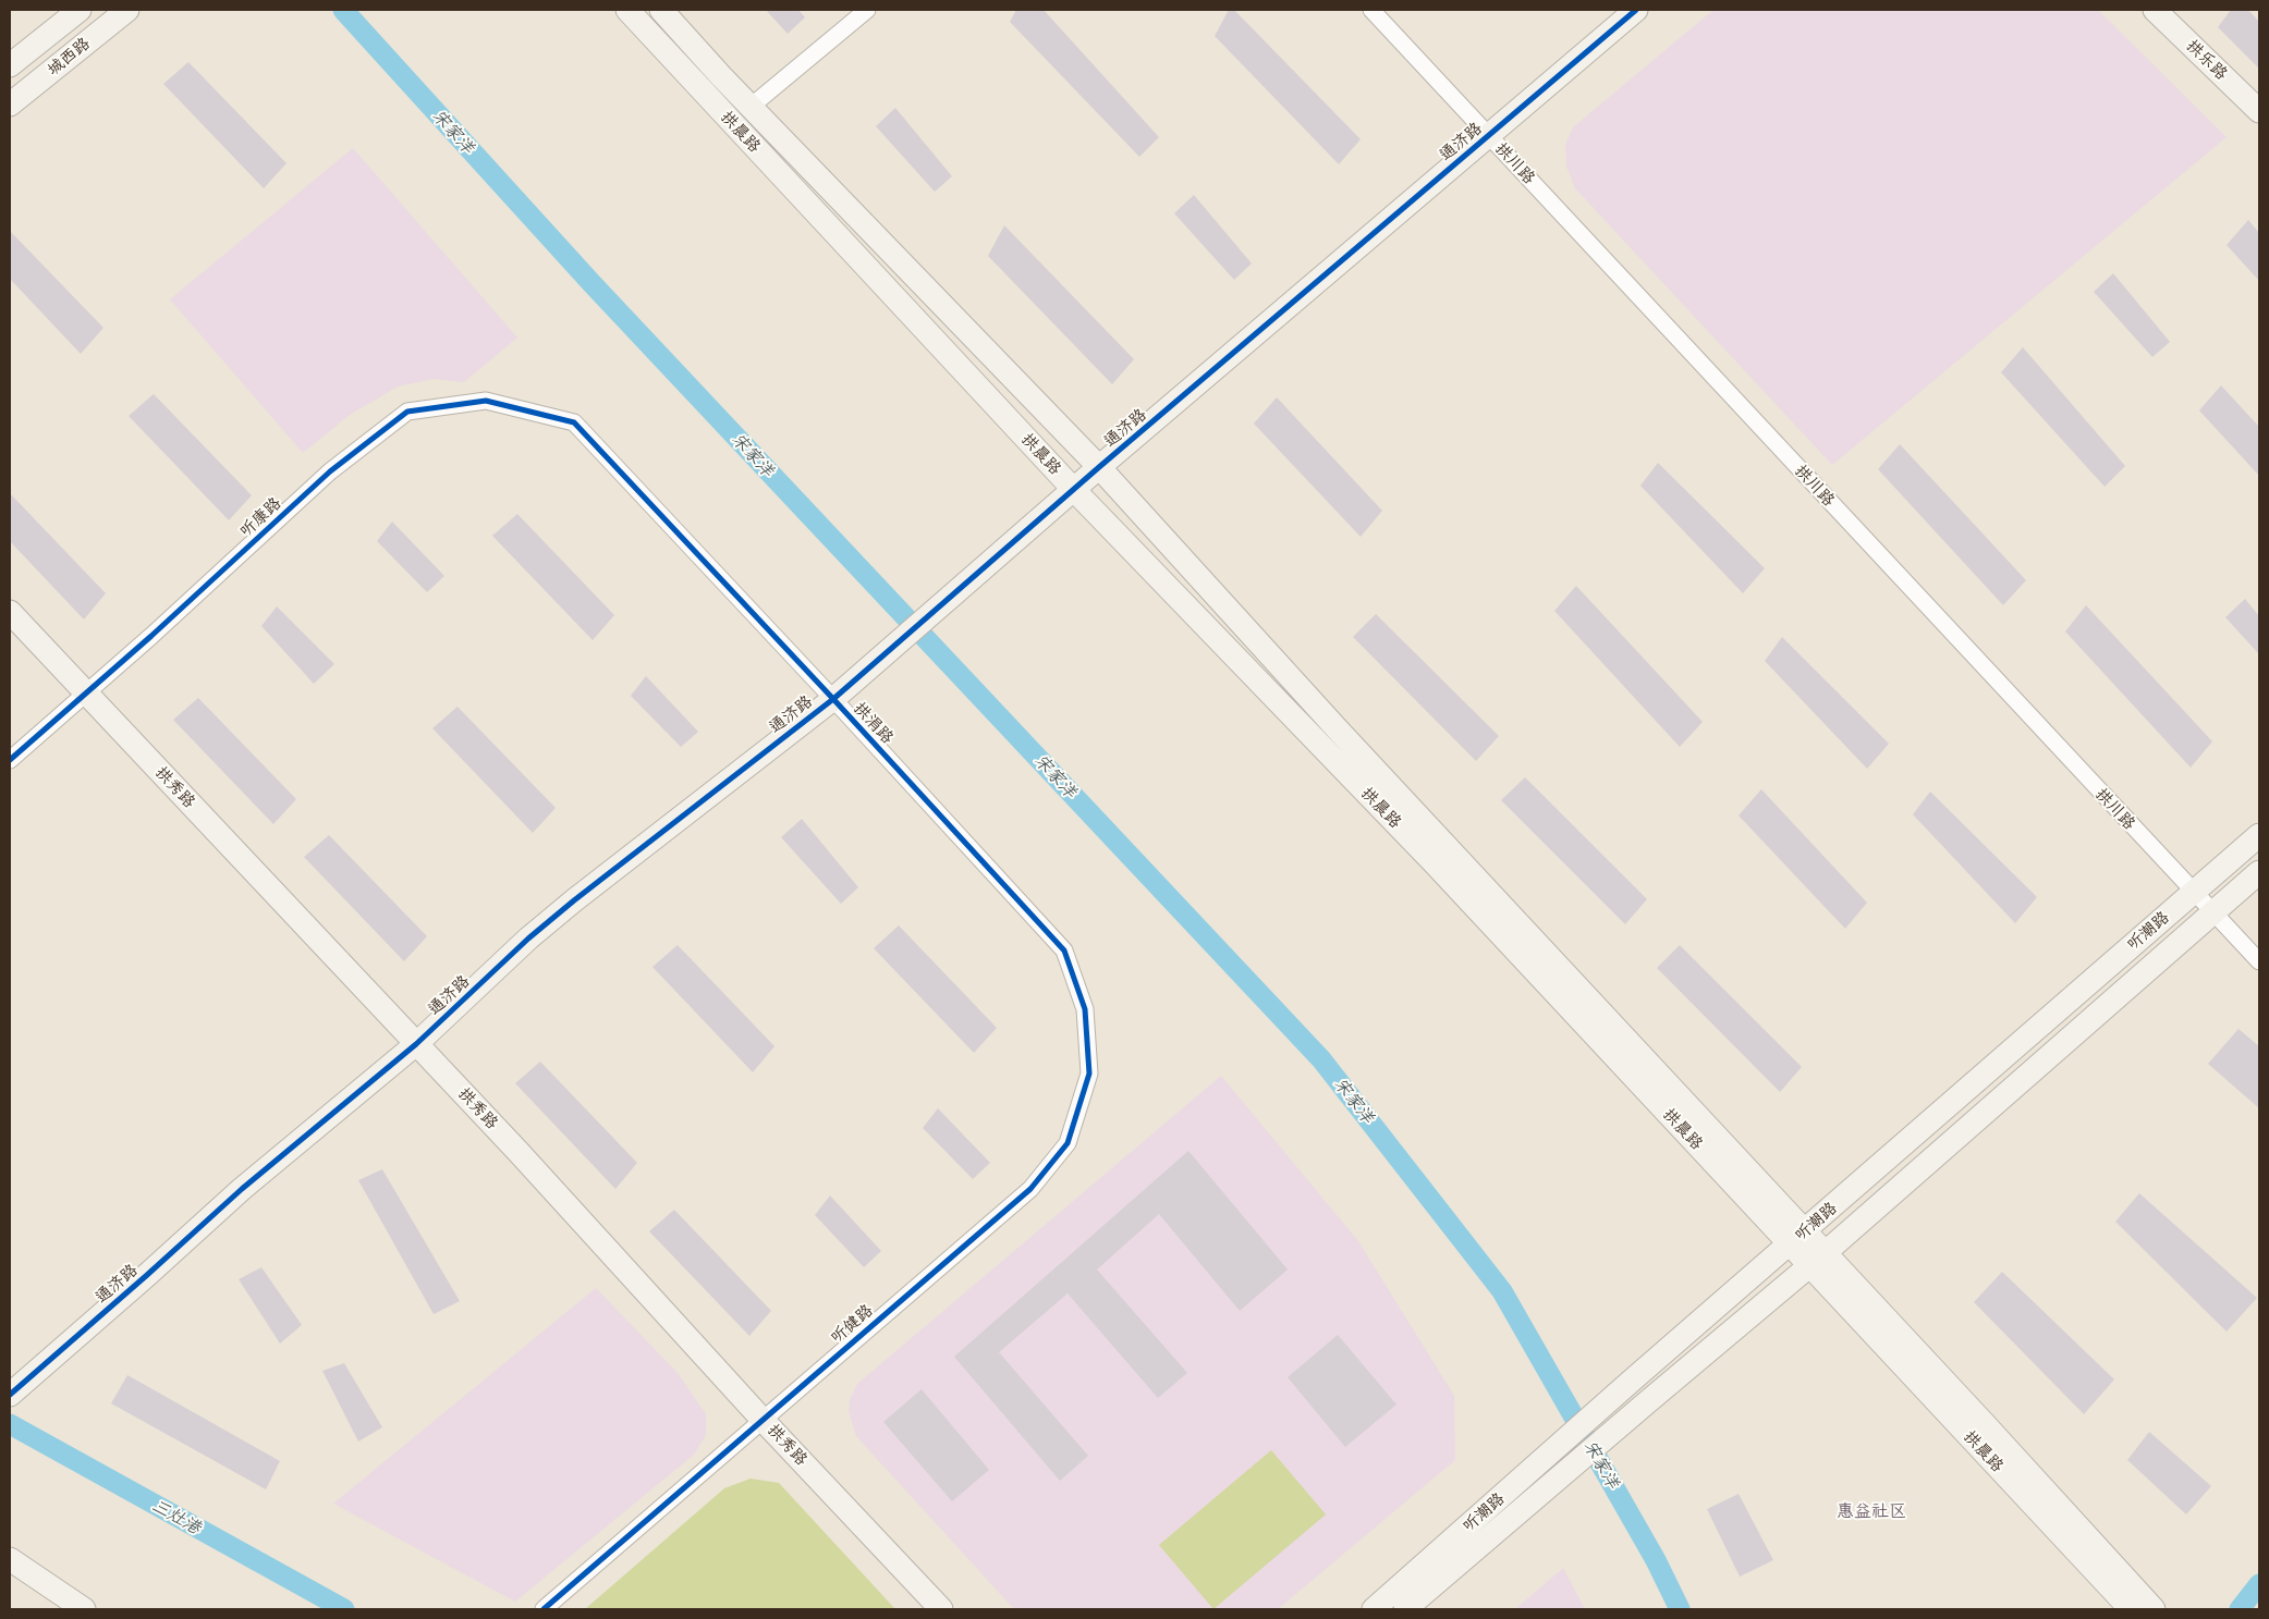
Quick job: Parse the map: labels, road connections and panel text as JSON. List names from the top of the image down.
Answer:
{
  "streets": {
    "main road": [
      "城西路",
      "拱乐路",
      "拱晨路",
      "通济路",
      "拱秀路",
      "听潮路"
    ],
    "street": [
      "拱川路",
      "听康路",
      "拱涓路",
      "听健路"
    ]
  },
  "crossings": [
    ["拱晨路", "通济路"],
    ["拱晨路", "听潮路"],
    ["通济路", "拱川路"],
    ["通济路", "拱涓路"],
    ["通济路", "拱秀路"],
    ["拱川路", "听潮路"],
    ["听康路", "拱涓路"],
    ["听康路", "拱秀路"],
    ["拱涓路", "听健路"],
    ["拱秀路", "听健路"]
  ],
  "districts": ["惠益社区"],
  "water": ["宋家洋", "三灶港"]
}
